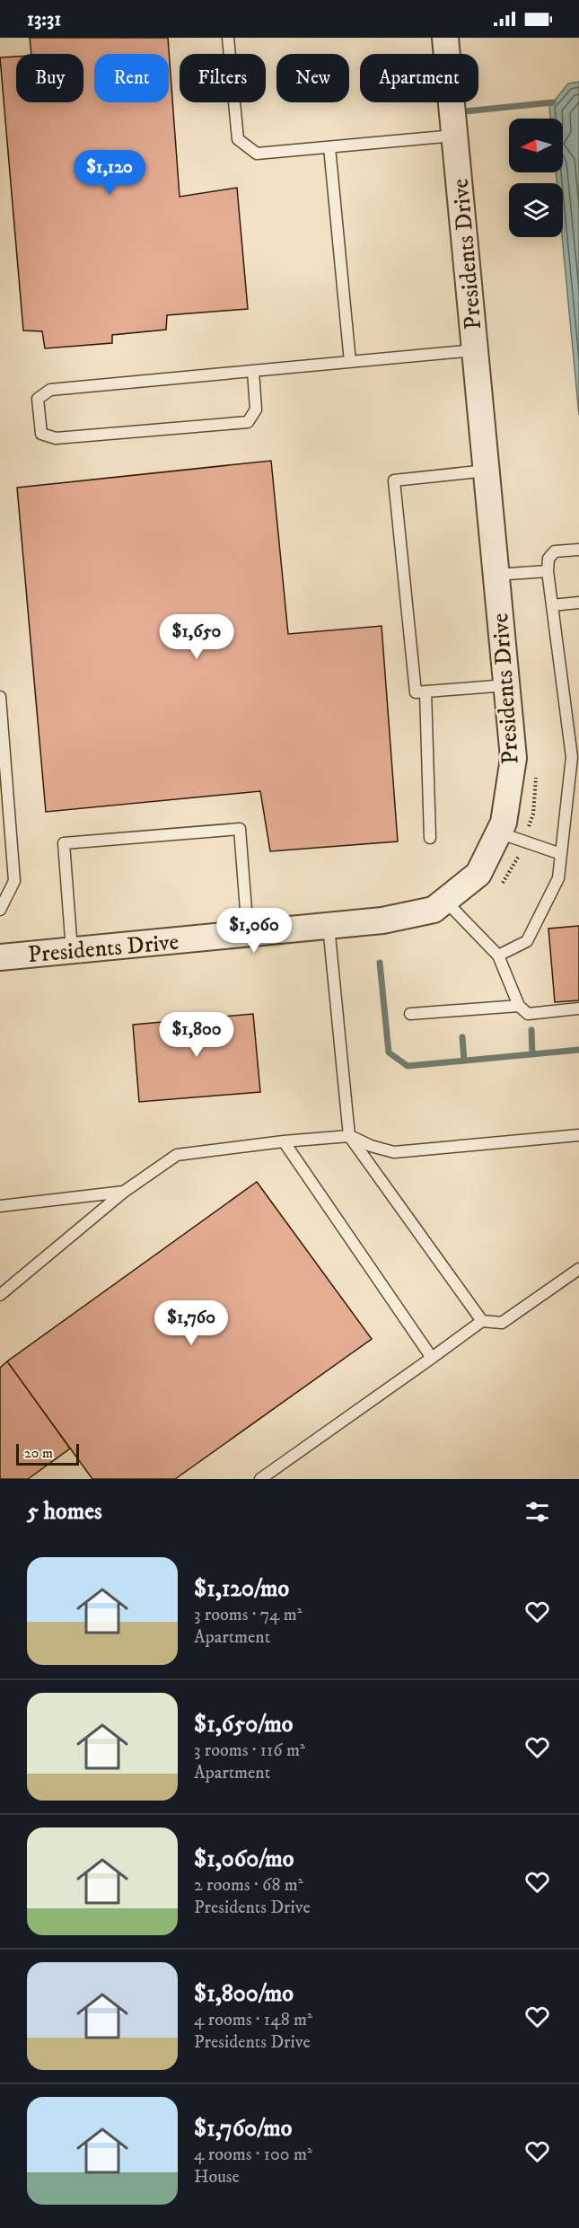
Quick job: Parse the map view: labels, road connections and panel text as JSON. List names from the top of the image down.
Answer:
{
  "streets": {
    "street": ["Presidents Drive"]
  },
  "scale_bar": "20 m",
  "north": "left",
  "page": {
    "status": "13:31",
    "chip": [
      "Buy",
      "Rent",
      "Filters",
      "New",
      "Apartment"
    ],
    "price": [
      "$1,120",
      "$1,650",
      "$1,060",
      "$1,800",
      "$1,760"
    ],
    "scale": "20 m",
    "heading": "5 homes",
    "list": [
      {
        "name": "$1,120/mo",
        "note": "3 rooms · 74 m² · Apartment"
      },
      {
        "name": "$1,650/mo",
        "note": "3 rooms · 116 m² · Apartment"
      },
      {
        "name": "$1,060/mo",
        "note": "2 rooms · 68 m² · Presidents Drive"
      },
      {
        "name": "$1,800/mo",
        "note": "4 rooms · 148 m² · Presidents Drive"
      },
      {
        "name": "$1,760/mo",
        "note": "4 rooms · 100 m² · House"
      }
    ]
  }
}
